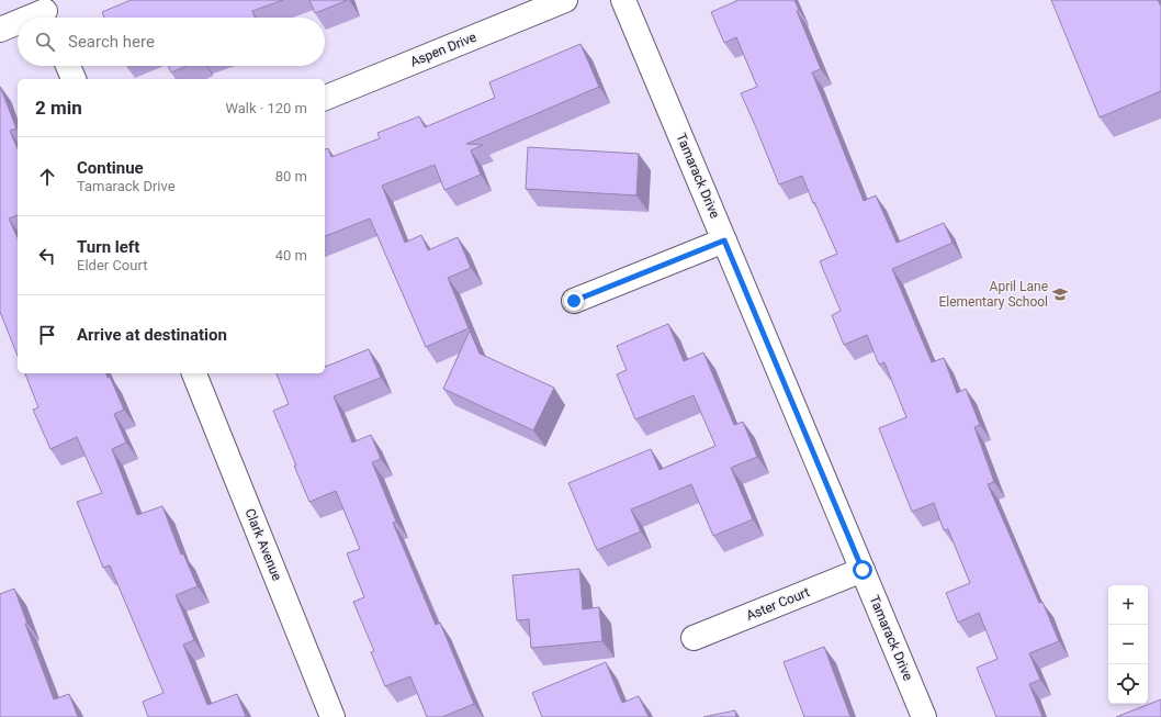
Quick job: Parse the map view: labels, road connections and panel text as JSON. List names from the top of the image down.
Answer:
{
  "streets": {
    "street": [
      "Aspen Drive",
      "Tamarack Drive",
      "Clark Avenue",
      "Aster Court"
    ]
  },
  "crossings": [
    ["Tamarack Drive", "Aster Court"]
  ],
  "places": {
    "school or university": ["April Lane Elementary School"]
  },
  "page": {
    "search": "Search here",
    "heading": ["2 min", "Walk · 120 m"],
    "list": [
      ["Continue", "Tamarack Drive", "80 m"],
      ["Turn left", "Elder Court", "40 m"],
      "Arrive at destination"
    ],
    "map_buttons": ["+", "−"]
  }
}
